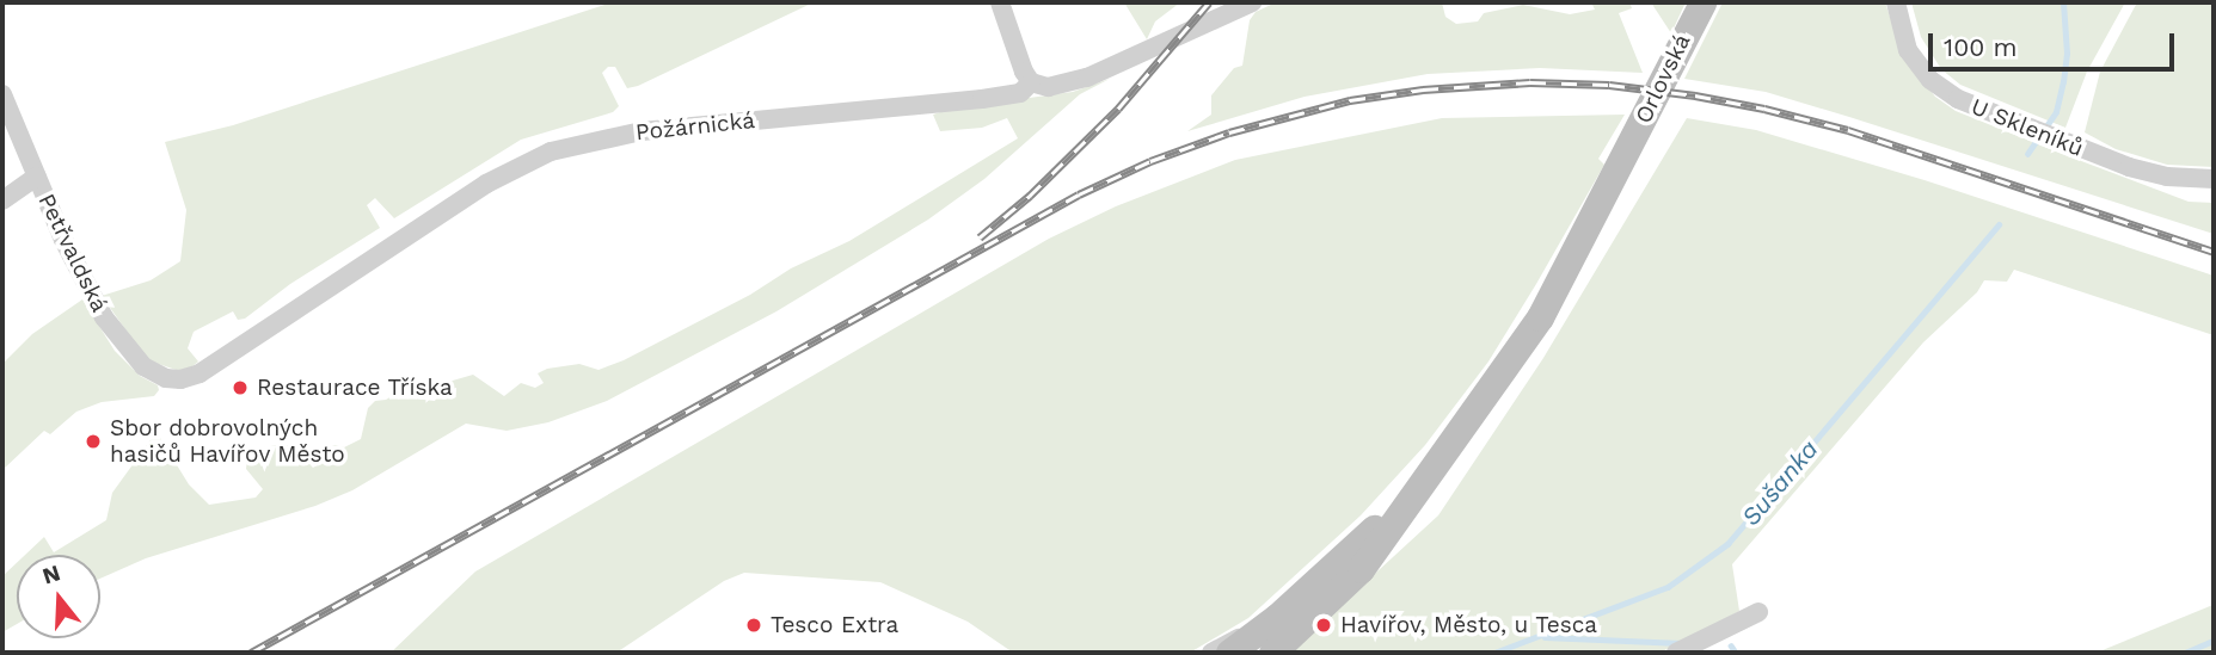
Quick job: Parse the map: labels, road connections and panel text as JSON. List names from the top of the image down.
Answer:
{
  "streets": {
    "main road": ["Orlovská"],
    "street": ["Požárnická", "U Skleníků", "Petřvaldská"]
  },
  "crossings": [
    ["Požárnická", "Petřvaldská"]
  ],
  "water": ["Sušanka"],
  "places": [
    "Restaurace Tříska",
    "Sbor dobrovolných hasičů Havířov Město",
    "Tesco Extra",
    "Havířov, Město, u Tesca"
  ],
  "scale_bar": "100 m",
  "north": "top"
}
